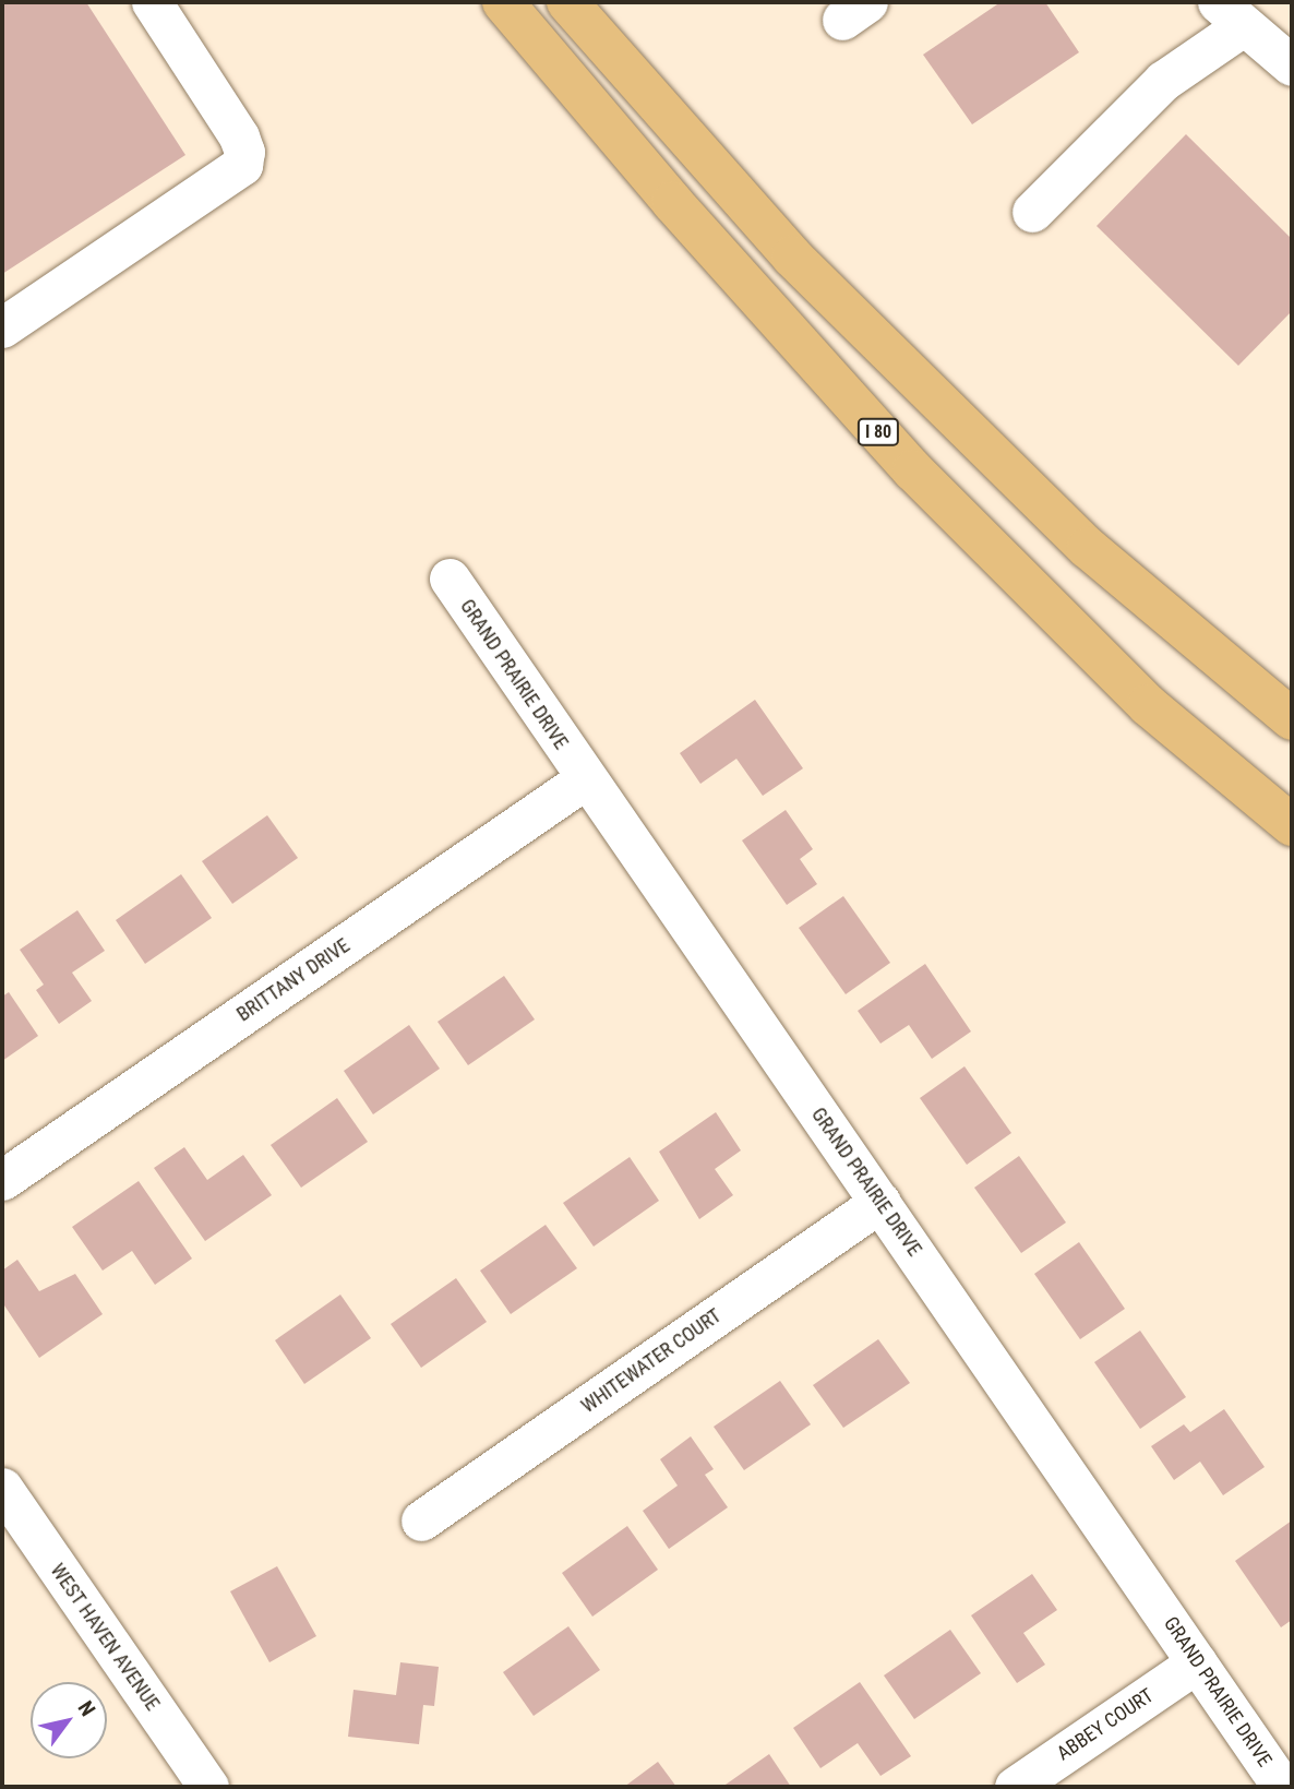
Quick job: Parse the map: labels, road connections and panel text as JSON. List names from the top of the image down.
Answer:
{
  "streets": {
    "highway": ["I 80"],
    "street": [
      "GRAND PRAIRIE DRIVE",
      "BRITTANY DRIVE",
      "WHITEWATER COURT",
      "WEST HAVEN AVENUE",
      "ABBEY COURT"
    ]
  },
  "crossings": [
    ["GRAND PRAIRIE DRIVE", "BRITTANY DRIVE"],
    ["GRAND PRAIRIE DRIVE", "WHITEWATER COURT"],
    ["GRAND PRAIRIE DRIVE", "ABBEY COURT"]
  ],
  "north": "top right"
}
